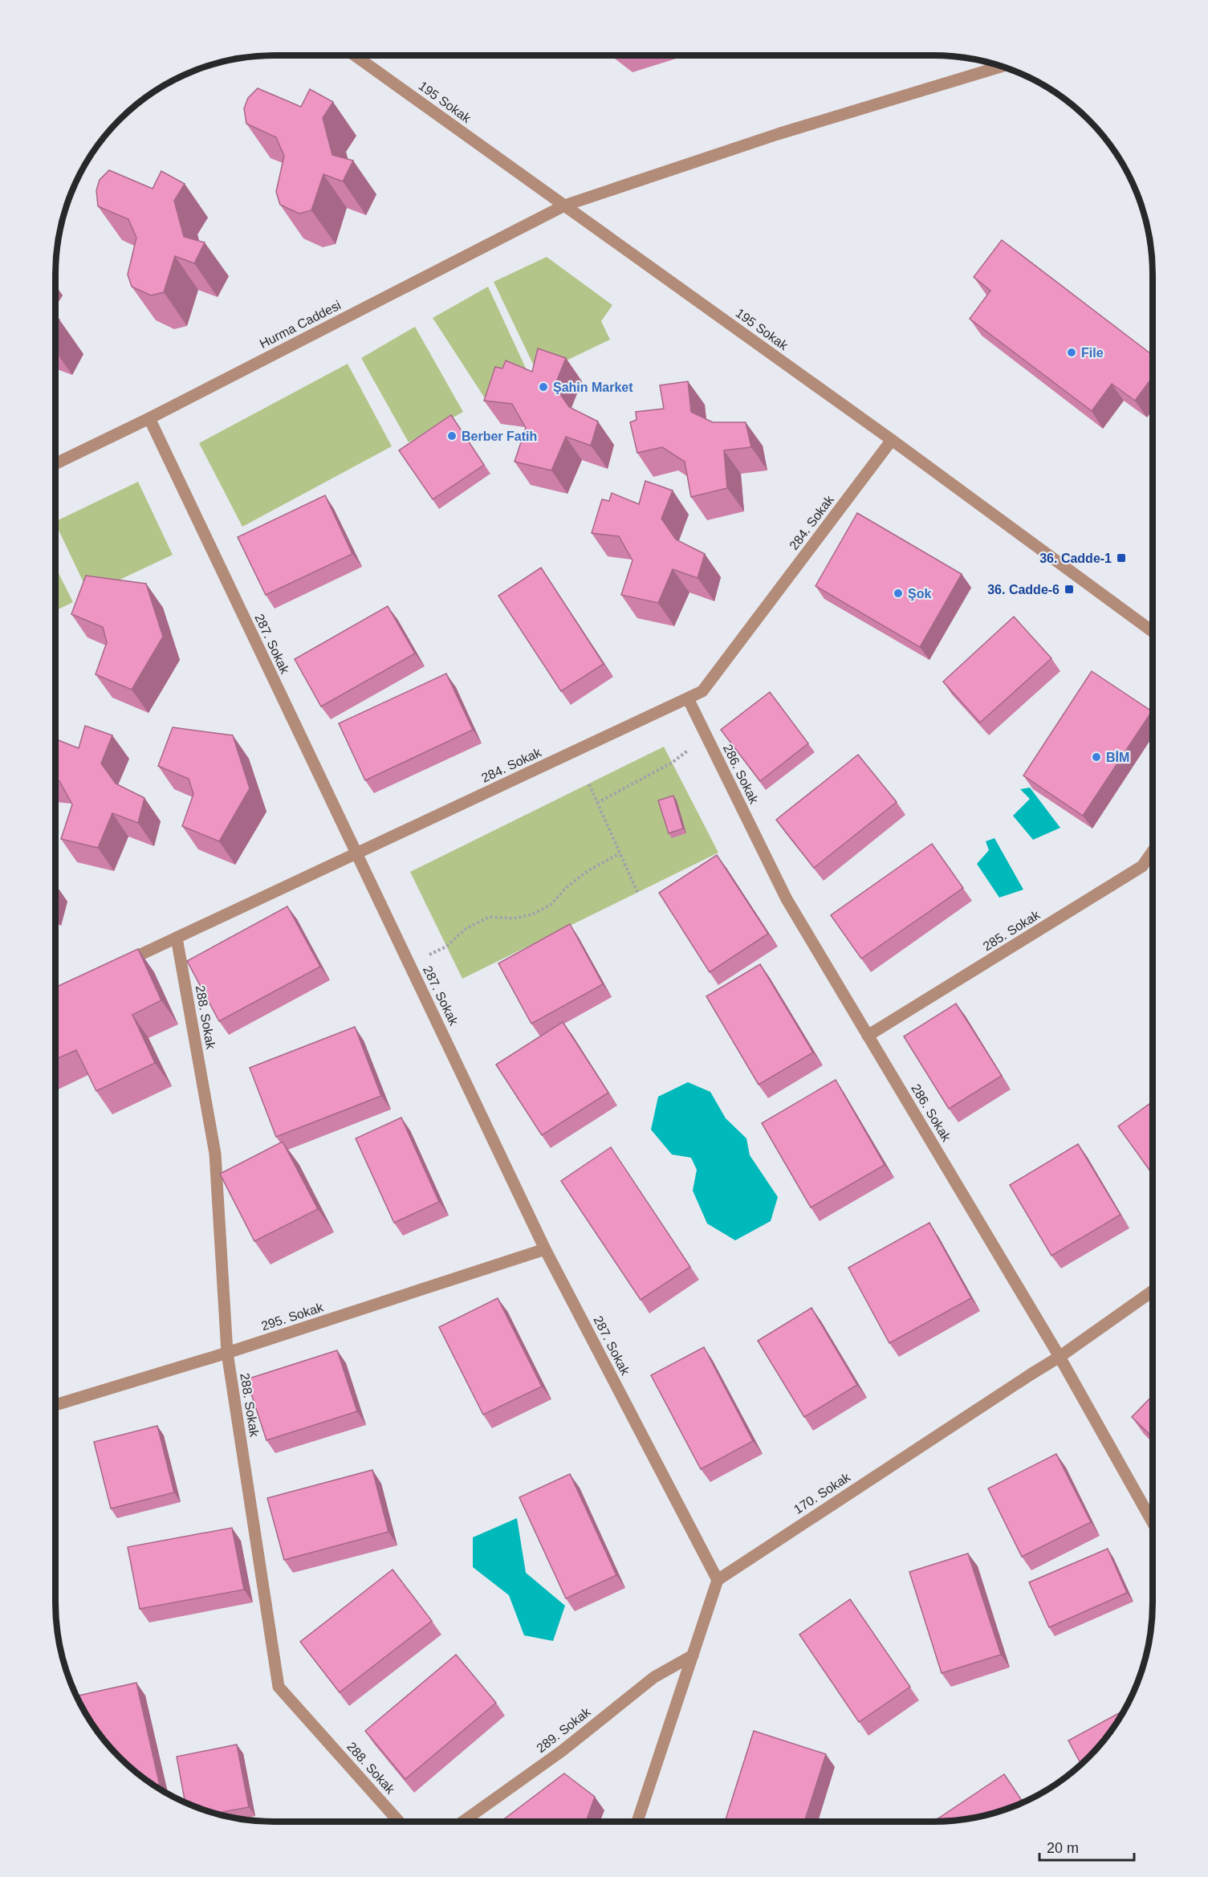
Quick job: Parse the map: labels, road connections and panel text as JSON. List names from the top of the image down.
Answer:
{
  "streets": {
    "street": [
      "195 Sokak",
      "Hurma Caddesi",
      "284. Sokak",
      "287. Sokak",
      "286. Sokak",
      "285. Sokak",
      "288. Sokak",
      "295. Sokak",
      "170. Sokak",
      "289. Sokak"
    ]
  },
  "crossings": [
    ["195 Sokak", "Hurma Caddesi"],
    ["195 Sokak", "284. Sokak"],
    ["Hurma Caddesi", "287. Sokak"],
    ["284. Sokak", "287. Sokak"],
    ["284. Sokak", "286. Sokak"],
    ["284. Sokak", "288. Sokak"],
    ["287. Sokak", "295. Sokak"],
    ["287. Sokak", "170. Sokak"],
    ["286. Sokak", "285. Sokak"],
    ["286. Sokak", "170. Sokak"],
    ["288. Sokak", "295. Sokak"]
  ],
  "places": {
    "other": [
      "File",
      "Şahin Market",
      "Berber Fatih",
      "Şok",
      "BİM"
    ],
    "transit": ["36. Cadde-1", "36. Cadde-6"]
  },
  "scale_bar": "20 m"
}
